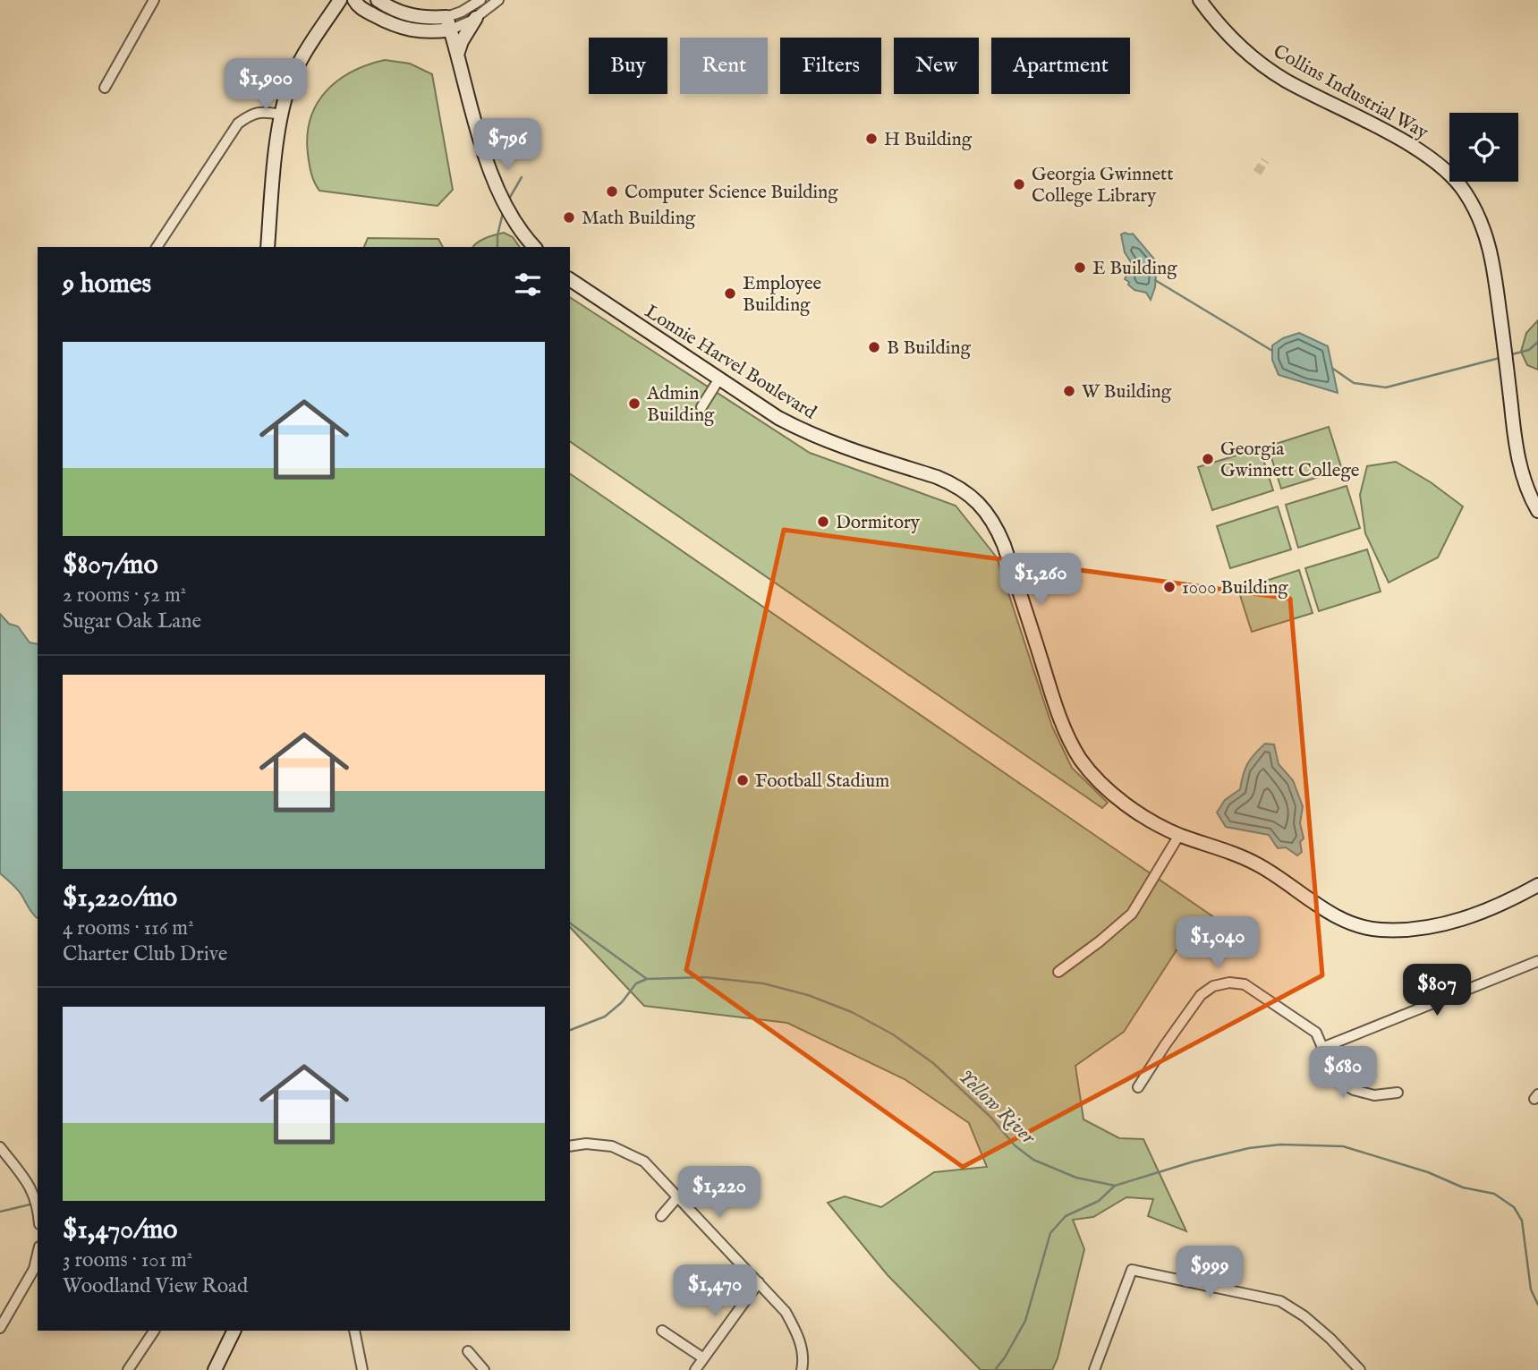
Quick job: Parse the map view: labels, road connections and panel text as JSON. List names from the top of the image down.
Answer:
{
  "streets": {
    "street": ["Collins Industrial Way", "Lonnie Harvel Boulevard"]
  },
  "water": ["Yellow River"],
  "places": [
    "H Building",
    "Georgia Gwinnett College Library",
    "Computer Science Building",
    "Math Building",
    "E Building",
    "Employee Building",
    "B Building",
    "W Building",
    "Admin Building",
    "Georgia Gwinnett College",
    "Dormitory",
    "1000 Building",
    "Football Stadium"
  ],
  "page": {
    "chip": [
      "Buy",
      "Rent",
      "Filters",
      "New",
      "Apartment"
    ],
    "price": [
      "$1,900",
      "$796",
      "$1,260",
      "$1,040",
      "$807",
      "$680",
      "$1,220",
      "$999",
      "$1,470"
    ],
    "heading": "9 homes",
    "list": [
      {
        "name": "$807/mo",
        "note": "2 rooms · 52 m² · Sugar Oak Lane"
      },
      {
        "name": "$1,220/mo",
        "note": "4 rooms · 116 m² · Charter Club Drive"
      },
      {
        "name": "$1,470/mo",
        "note": "3 rooms · 101 m² · Woodland View Road"
      }
    ]
  }
}
